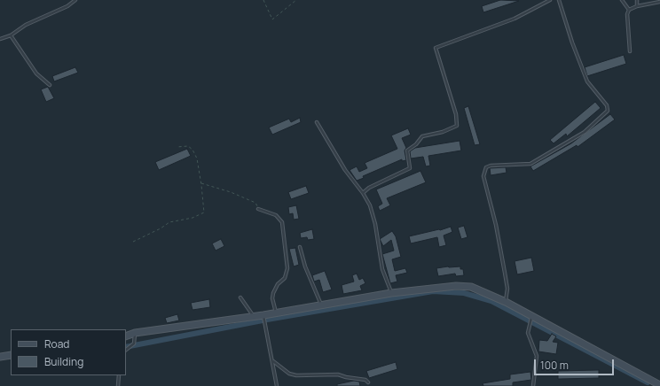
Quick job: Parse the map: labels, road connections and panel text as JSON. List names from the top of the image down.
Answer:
{
  "legend": ["Road", "Building"],
  "scale_bar": "100 m"
}
